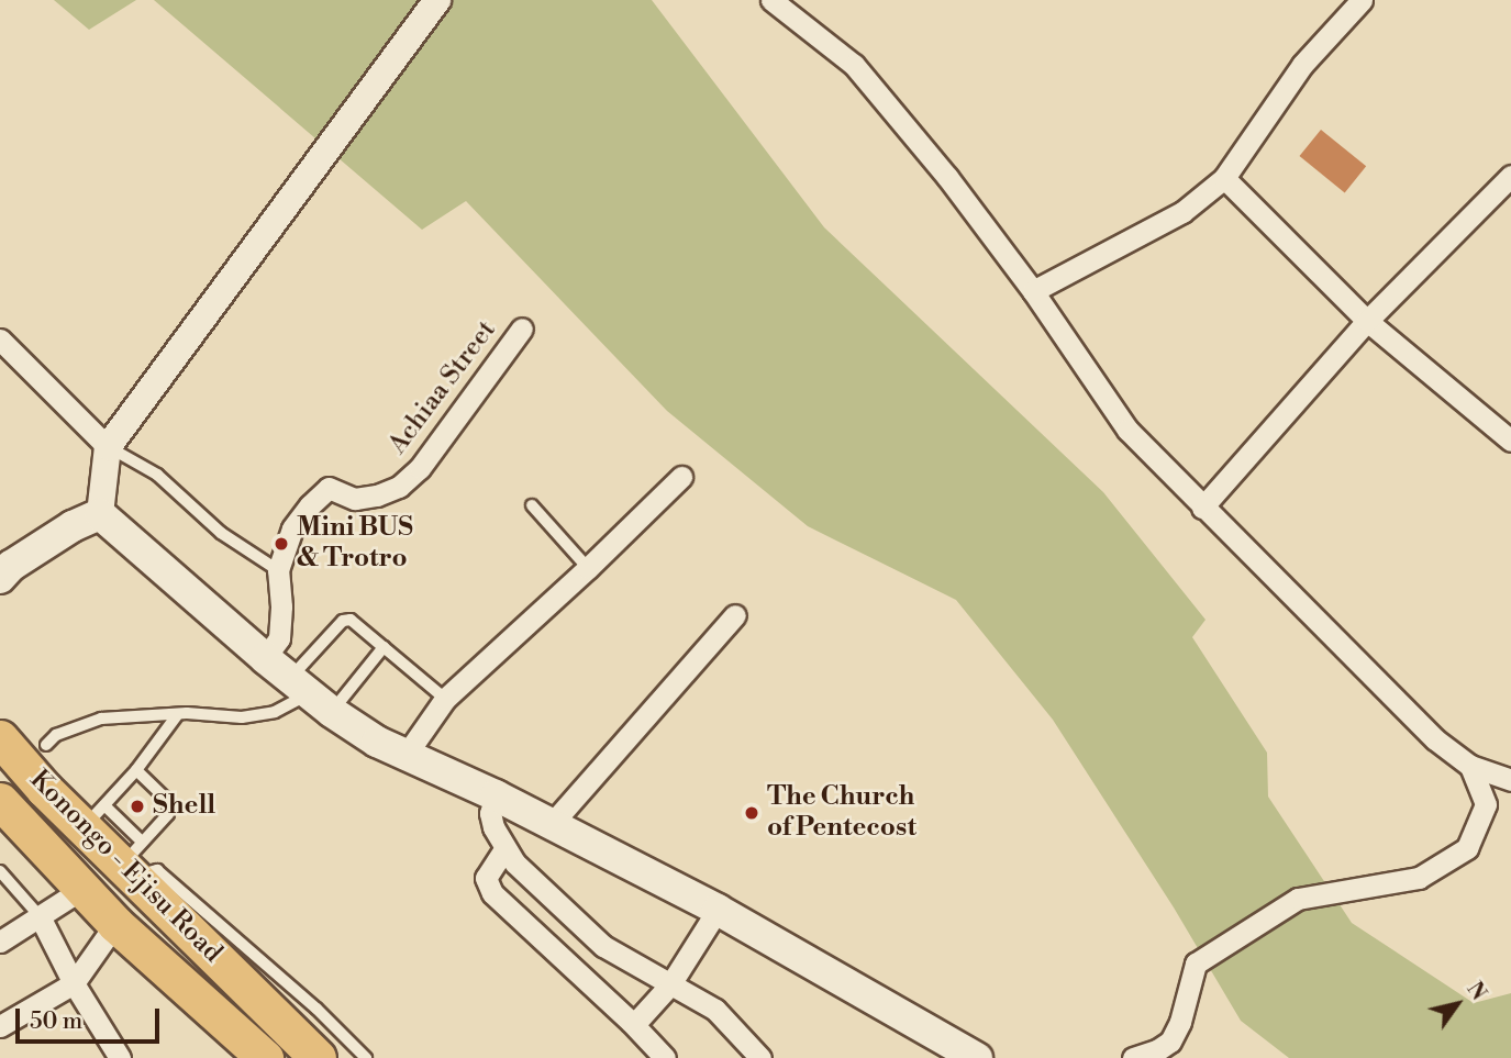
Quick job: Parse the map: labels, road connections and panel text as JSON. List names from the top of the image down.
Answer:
{
  "streets": {
    "highway": ["Konongo - Ejisu Road"],
    "street": ["Achiaa Street"]
  },
  "places": ["Mini BUS & Trotro", "Shell", "The Church of Pentecost"],
  "scale_bar": "50 m",
  "north": "top right"
}
